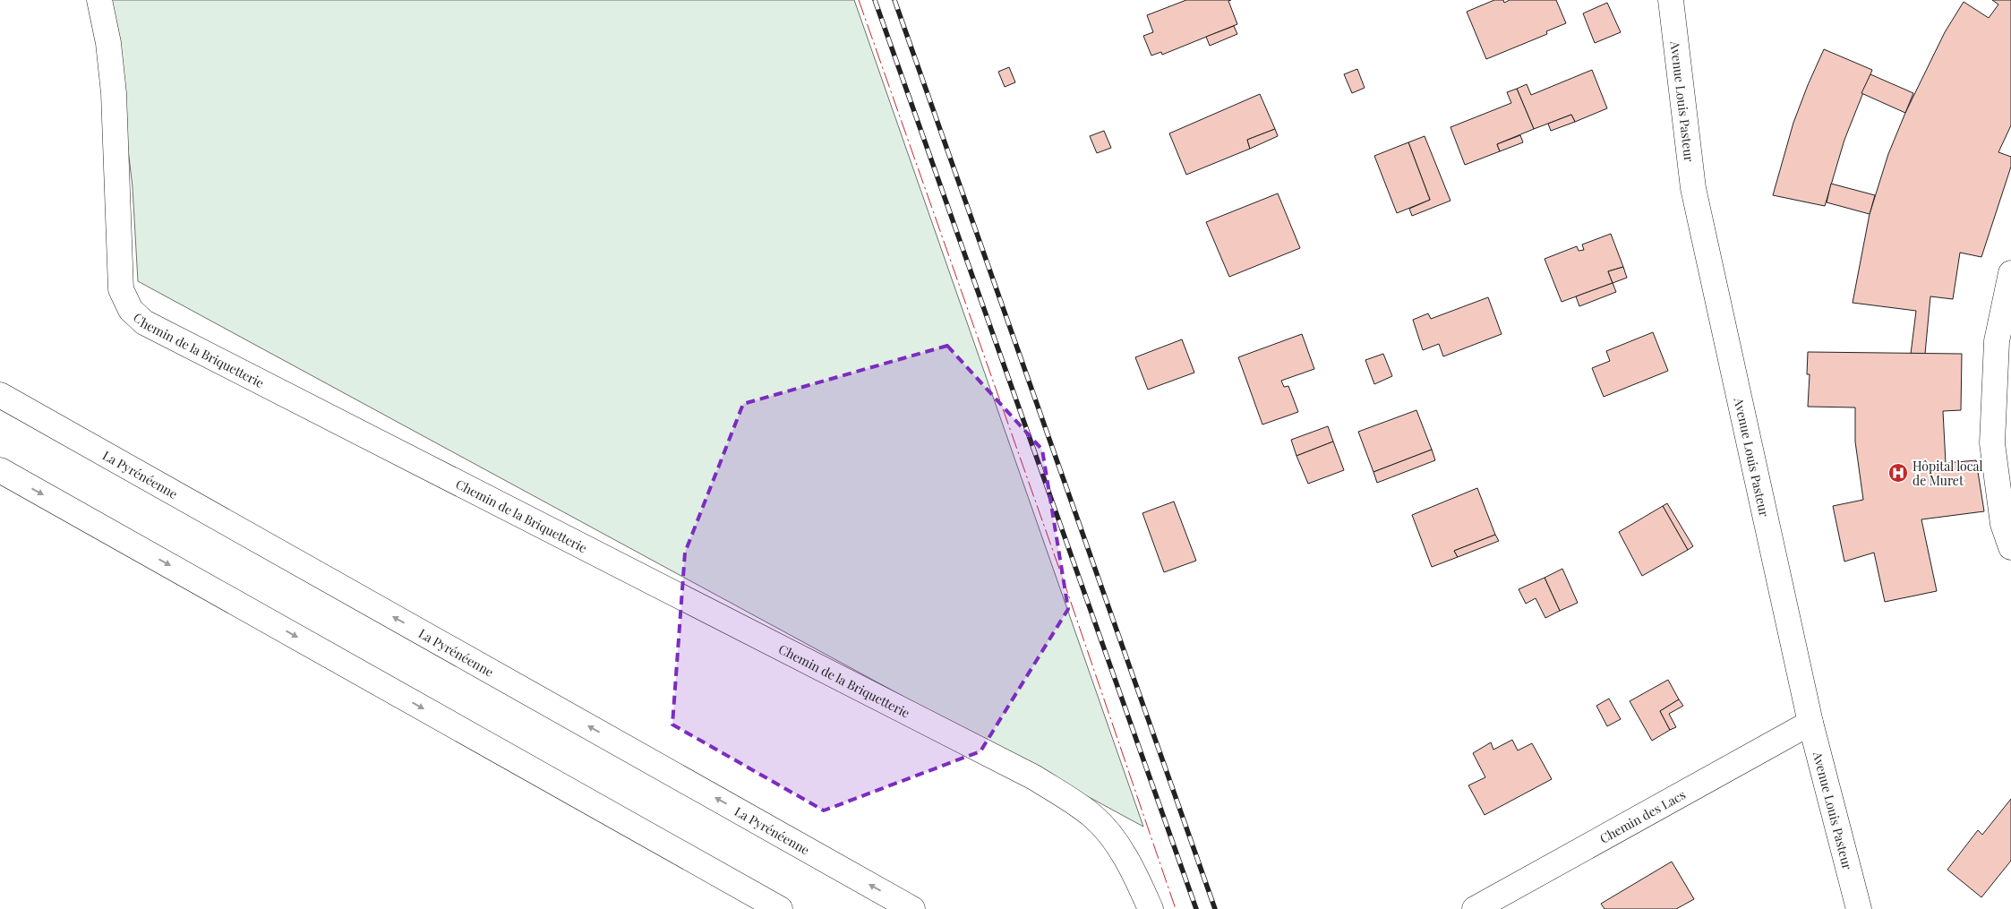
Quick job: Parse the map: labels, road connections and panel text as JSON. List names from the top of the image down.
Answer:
{
  "streets": {
    "main road": [
      "Avenue Louis Pasteur",
      "Chemin de la Briquetterie",
      "La Pyrénéenne",
      "Chemin des Lacs"
    ]
  },
  "crossings": [
    ["Avenue Louis Pasteur", "Chemin des Lacs"]
  ],
  "places": {
    "hospital": ["Hôpital local de Muret"]
  }
}
